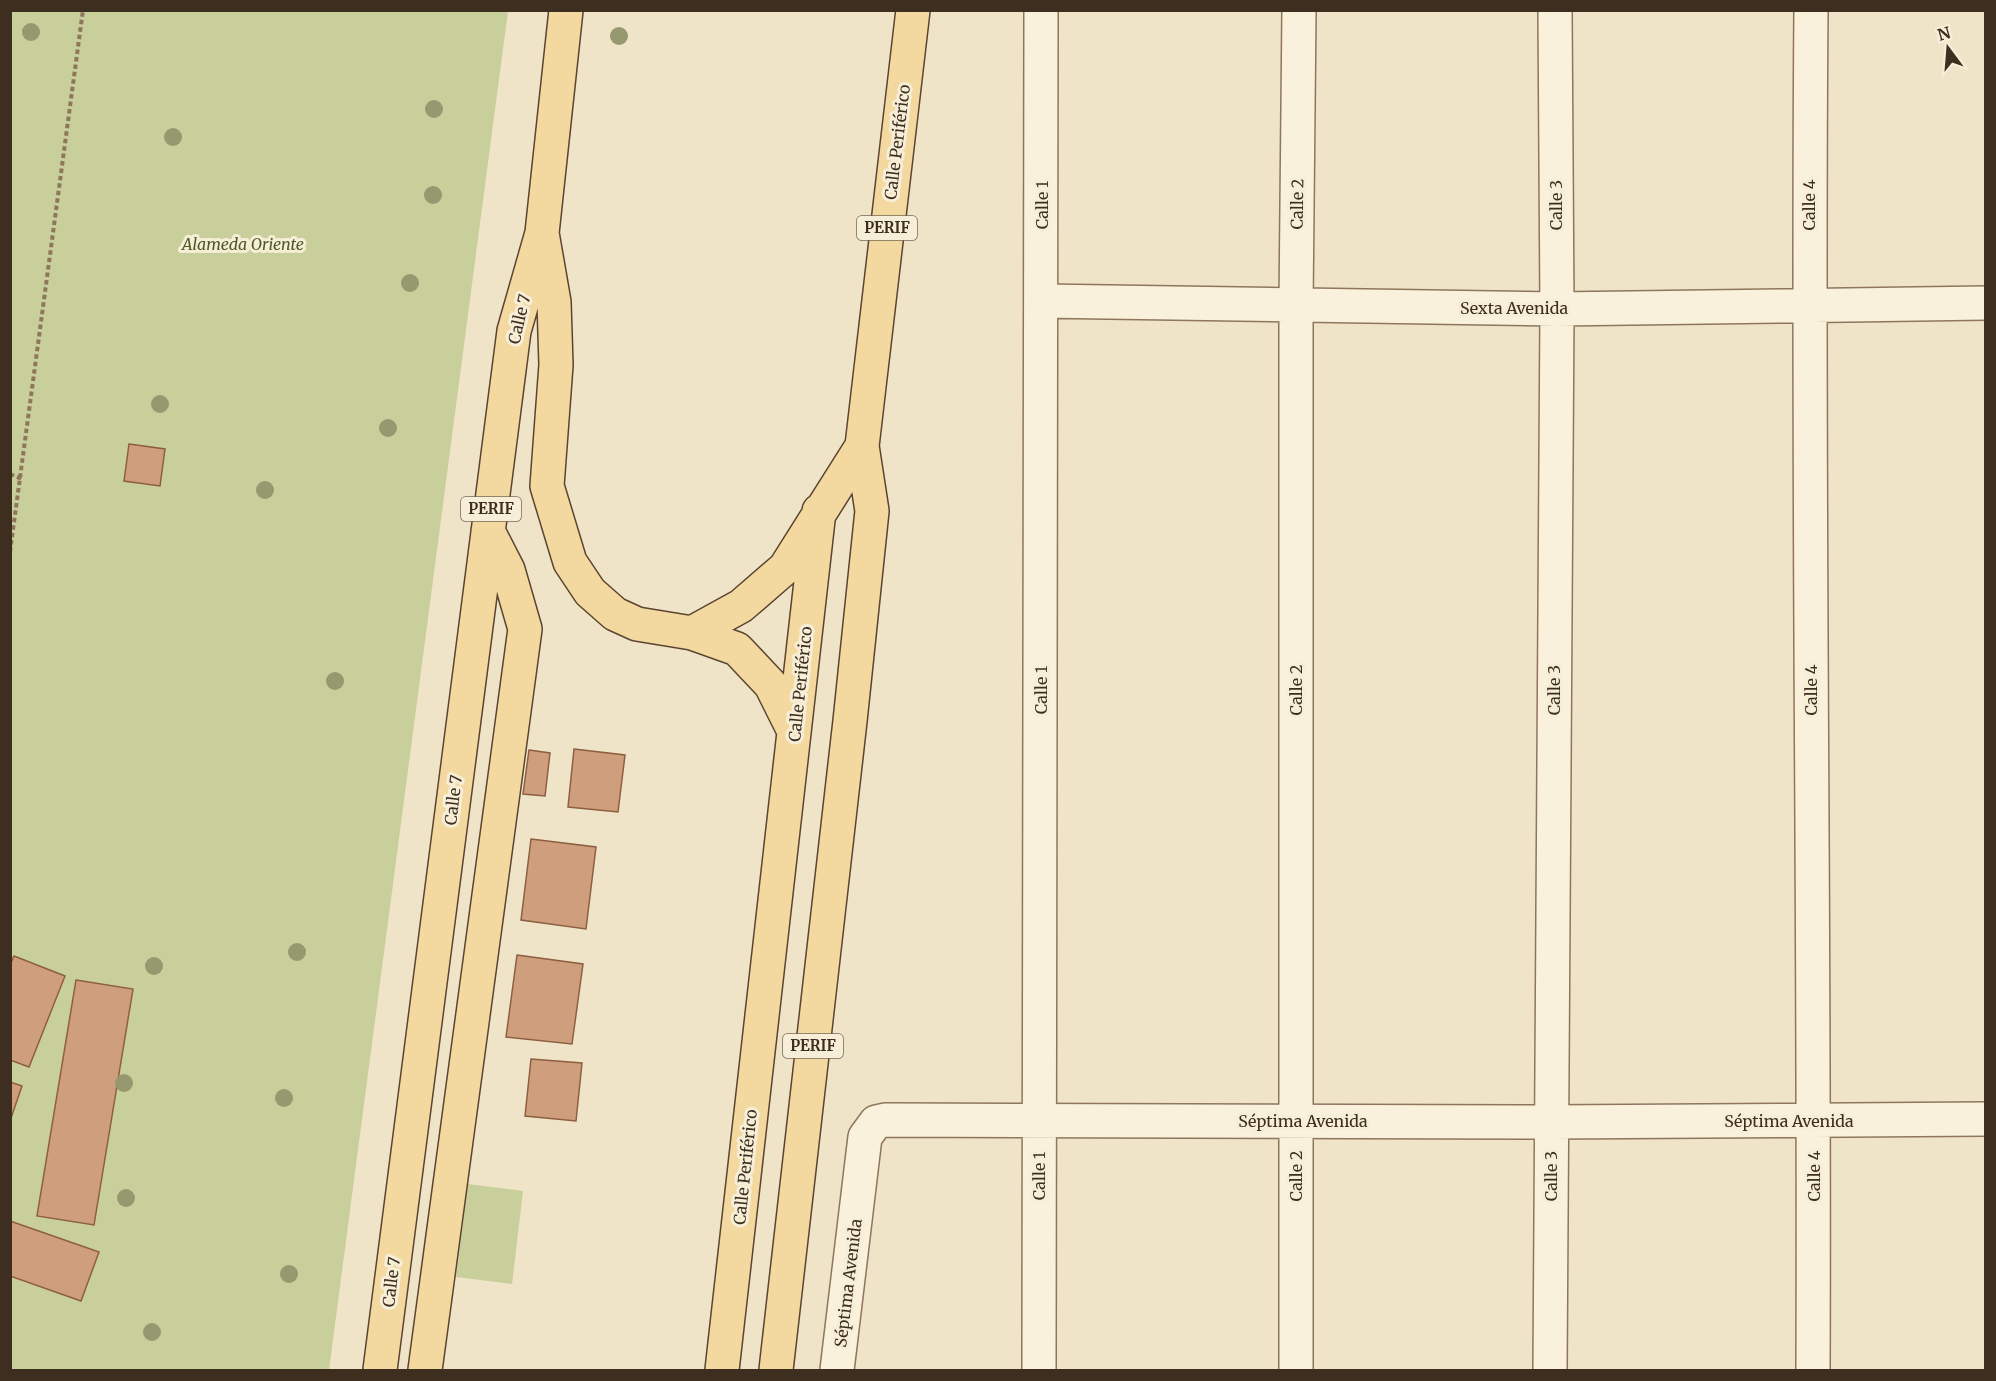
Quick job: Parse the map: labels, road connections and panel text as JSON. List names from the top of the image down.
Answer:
{
  "streets": {
    "main road": ["Calle Periférico", "PERIF", "Calle 7"],
    "street": [
      "Calle 2",
      "Calle 1",
      "Calle 3",
      "Calle 4",
      "Sexta Avenida",
      "Séptima Avenida"
    ]
  },
  "crossings": [
    ["Calle Periférico", "PERIF"],
    ["Calle 2", "Sexta Avenida"],
    ["Calle 2", "Séptima Avenida"],
    ["Calle 1", "Sexta Avenida"],
    ["Calle 1", "Séptima Avenida"],
    ["Calle 3", "Sexta Avenida"],
    ["Calle 3", "Séptima Avenida"],
    ["Calle 4", "Sexta Avenida"],
    ["Calle 4", "Séptima Avenida"],
    ["PERIF", "Calle 7"]
  ],
  "parks": ["Alameda Oriente"],
  "north": "top"
}
